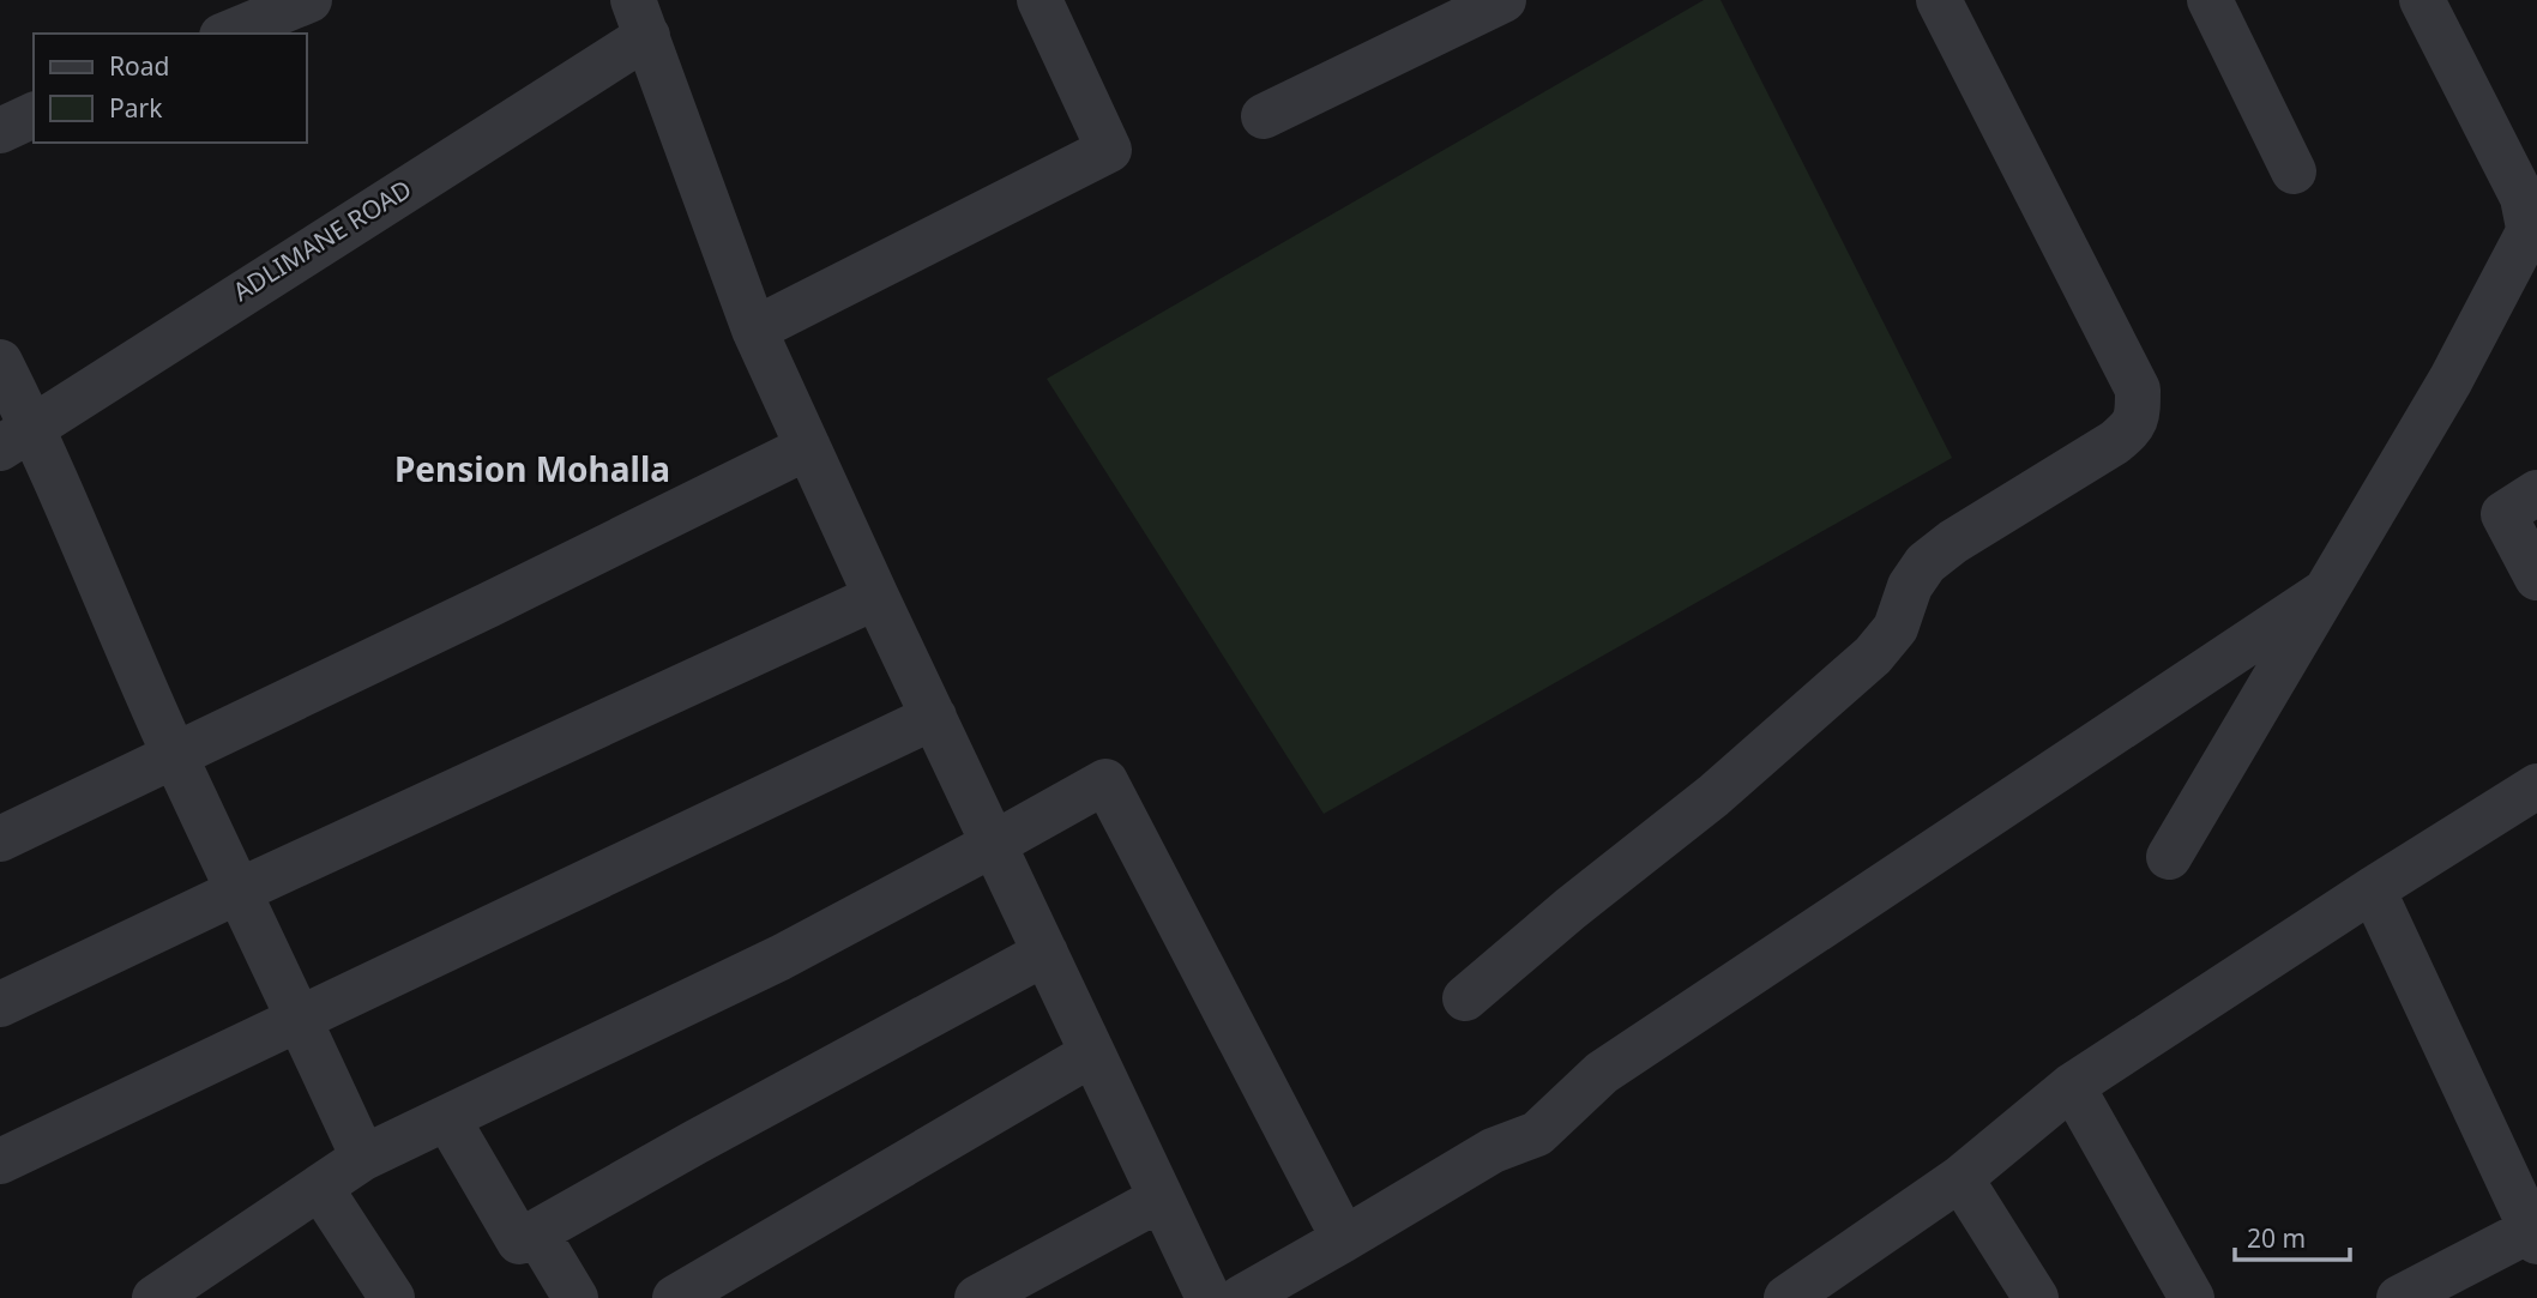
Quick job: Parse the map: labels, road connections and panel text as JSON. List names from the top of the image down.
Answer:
{
  "streets": {
    "street": ["ADLIMANE ROAD"]
  },
  "districts": ["Pension Mohalla"],
  "legend": ["Road", "Park"],
  "scale_bar": "20 m"
}
